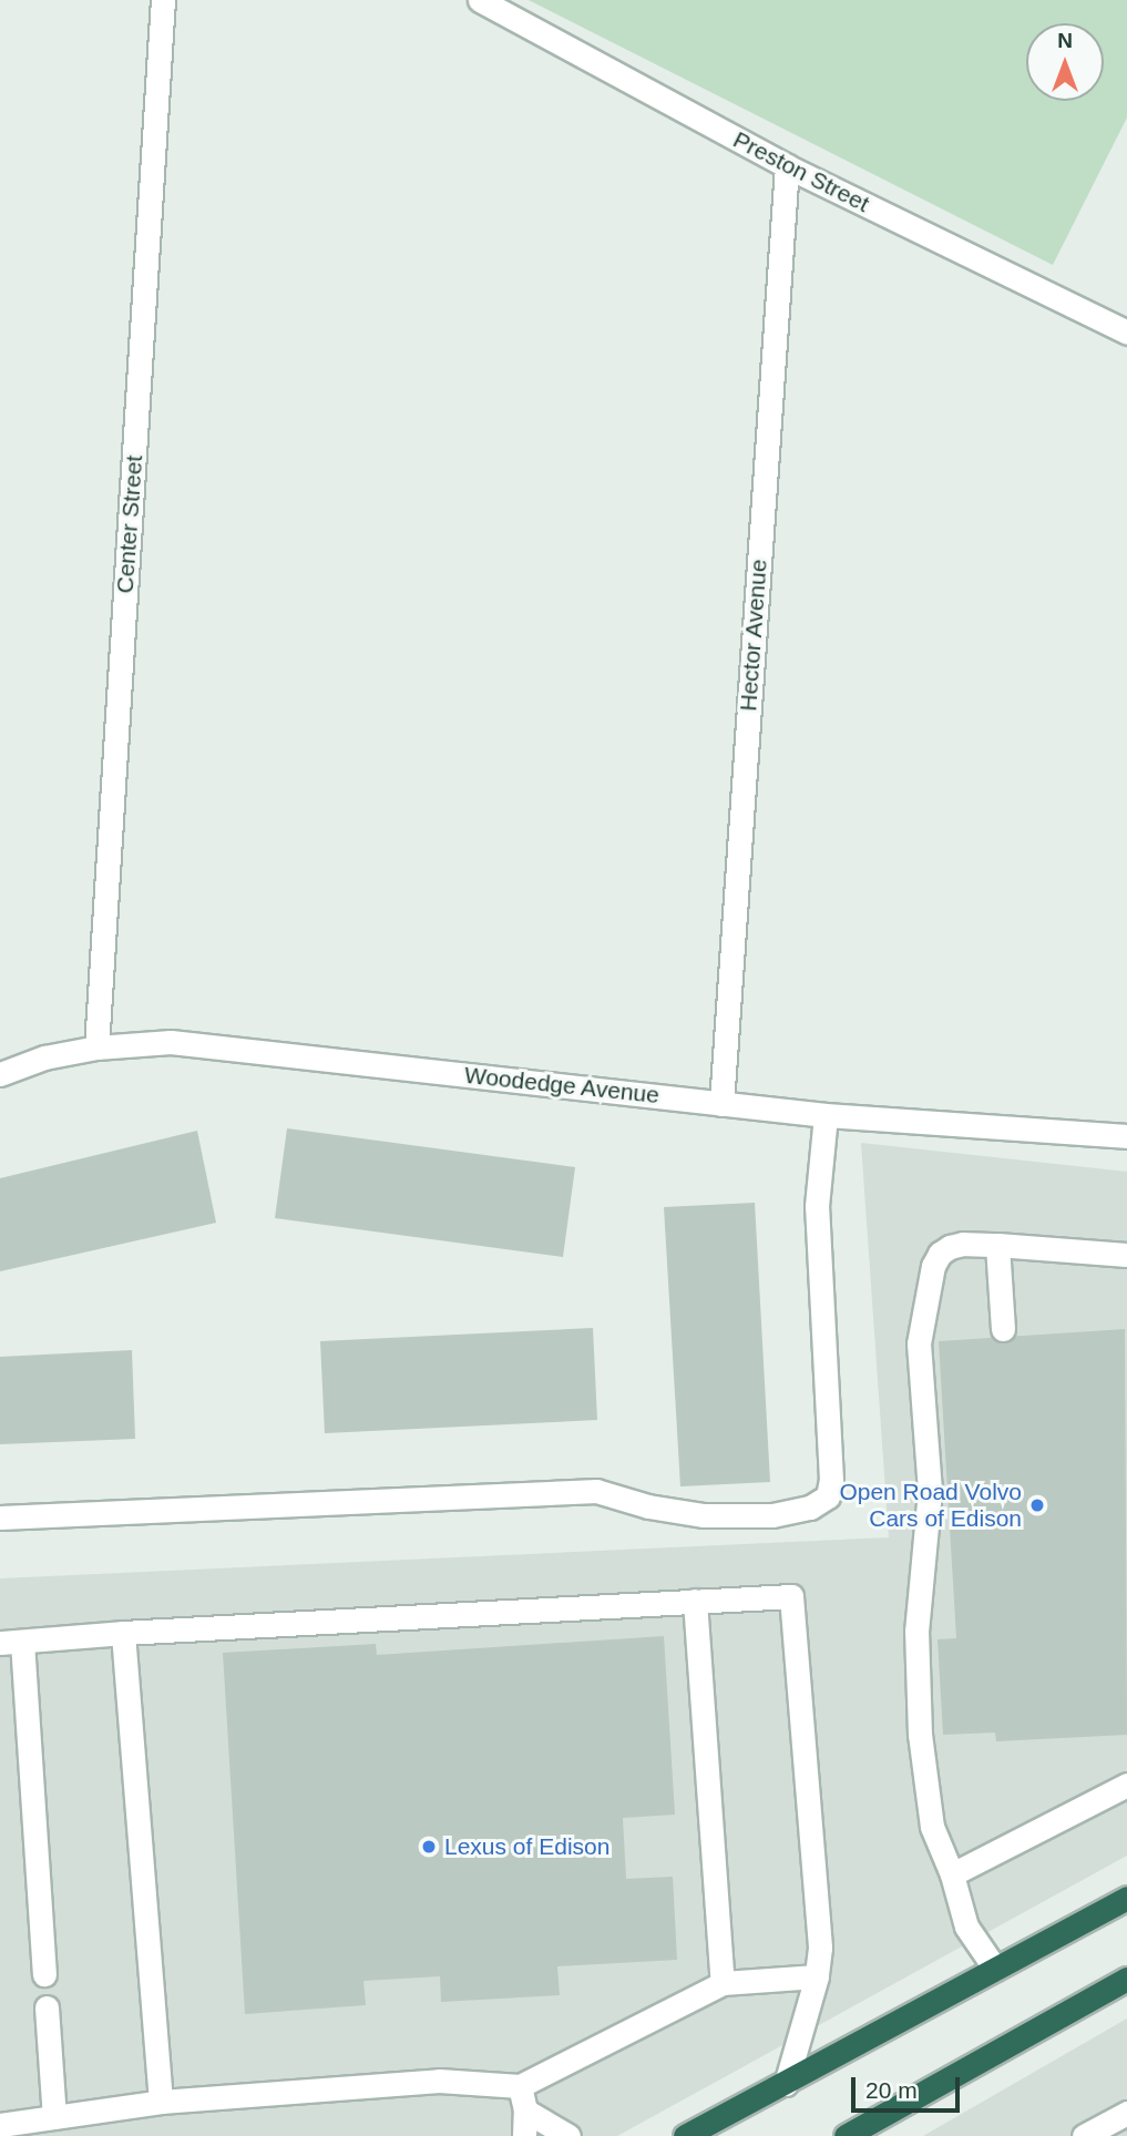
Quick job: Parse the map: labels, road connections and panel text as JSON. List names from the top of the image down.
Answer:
{
  "streets": {
    "street": [
      "Preston Street",
      "Center Street",
      "Hector Avenue",
      "Woodedge Avenue"
    ]
  },
  "crossings": [
    ["Preston Street", "Hector Avenue"],
    ["Center Street", "Woodedge Avenue"],
    ["Hector Avenue", "Woodedge Avenue"]
  ],
  "places": ["Open Road Volvo Cars of Edison", "Lexus of Edison"],
  "scale_bar": "20 m",
  "north": "top"
}
